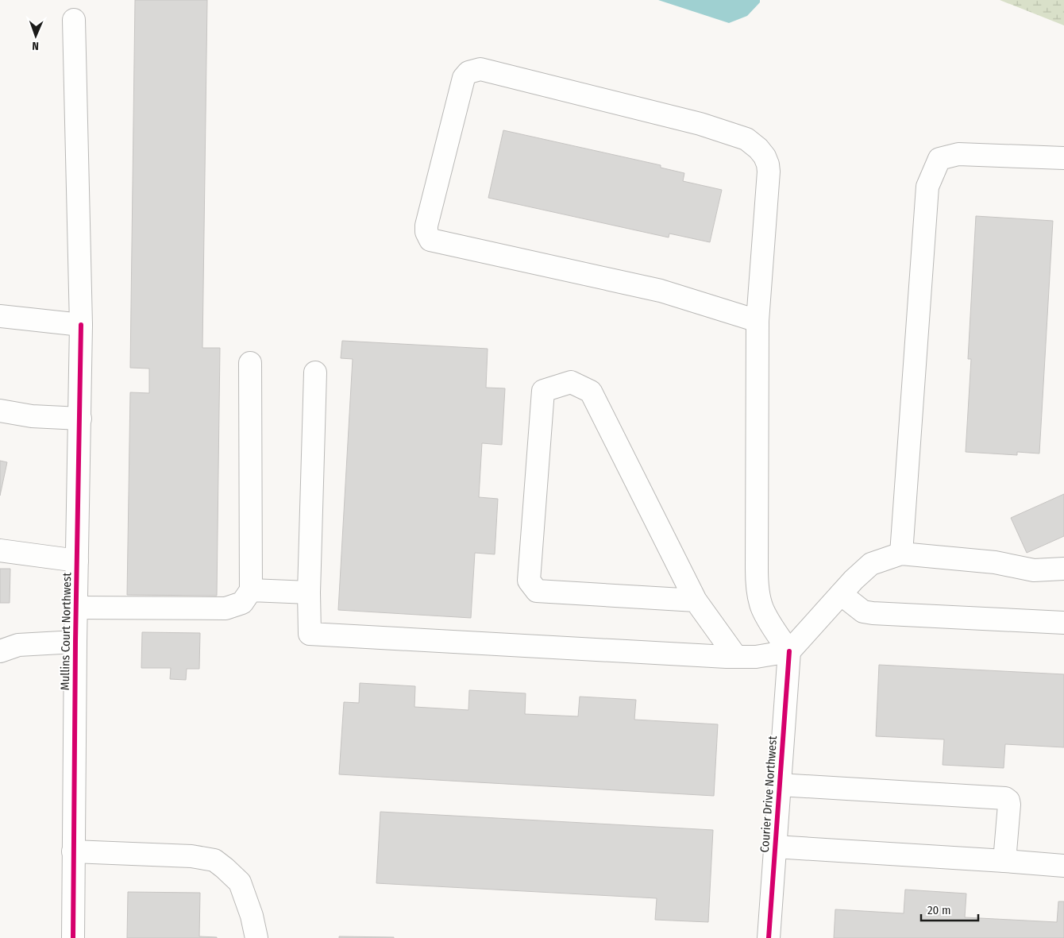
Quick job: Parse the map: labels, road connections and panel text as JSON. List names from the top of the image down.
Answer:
{
  "streets": {
    "street": ["Mullins Court Northwest", "Courier Drive Northwest"]
  },
  "scale_bar": "20 m",
  "north": "bottom"
}
